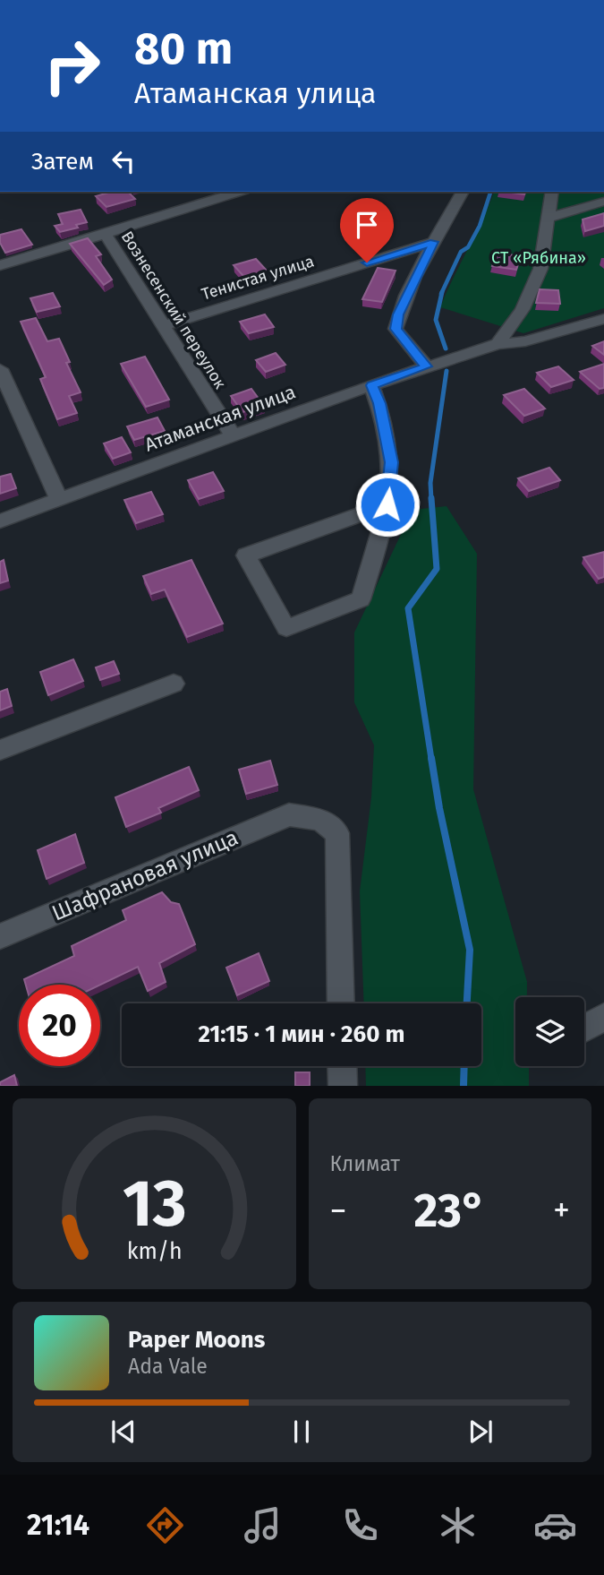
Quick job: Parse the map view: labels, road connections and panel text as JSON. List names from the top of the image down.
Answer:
{
  "streets": {
    "street": [
      "Тенистая улица",
      "Вознесенский переулок",
      "Атаманская улица",
      "Шафрановая улица"
    ]
  },
  "crossings": [
    ["Тенистая улица", "Вознесенский переулок"],
    ["Вознесенский переулок", "Атаманская улица"]
  ],
  "parks": ["СТ «Рябина»"],
  "page": {
    "turn": ["80 m", "Атаманская улица"],
    "then": "Затем",
    "limit": "20",
    "trip": "21:15 · 1 мин · 260 m",
    "tile": "Климат",
    "heat": ["−", "23°", "+"],
    "song": ["Paper Moons", "Ada Vale"],
    "tabs": "21:14",
    "gauge": ["13", "km/h"]
  }
}
